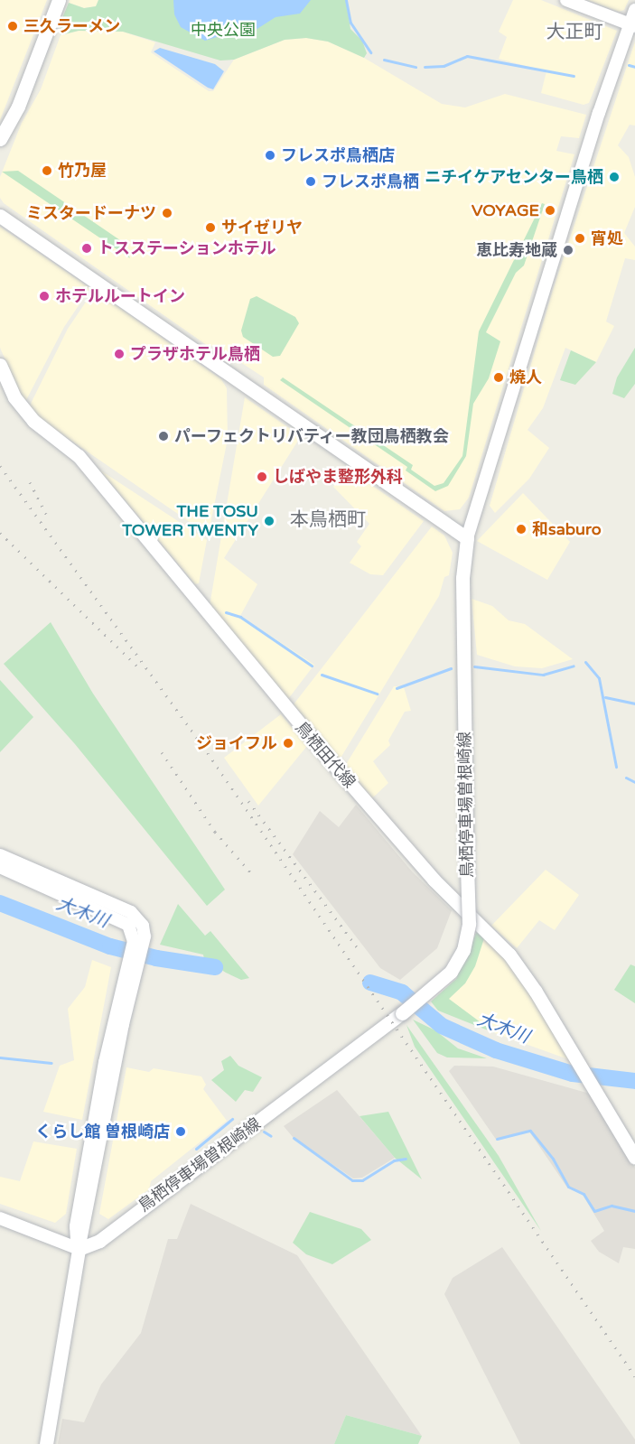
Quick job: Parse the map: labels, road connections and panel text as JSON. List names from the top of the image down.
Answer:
{
  "streets": {
    "main road": ["鳥栖田代線", "鳥栖停車場曽根崎線"]
  },
  "districts": ["大正町", "本鳥栖町"],
  "water": ["大木川"],
  "parks": ["中央公園"],
  "places": [
    "三久ラーメン",
    "フレスポ鳥栖店",
    "竹乃屋",
    "ニチイケアセンター鳥栖",
    "フレスポ鳥栖",
    "VOYAGE",
    "ミスタードーナツ",
    "サイゼリヤ",
    "宵処",
    "トスステーションホテル",
    "恵比寿地蔵",
    "ホテルルートイン",
    "プラザホテル鳥栖",
    "焼人",
    "パーフェクトリバティー教団鳥栖教会",
    "しばやま整形外科",
    "THE TOSU TOWER TWENTY",
    "和saburo",
    "ジョイフル",
    "くらし館 曽根崎店"
  ]
}
